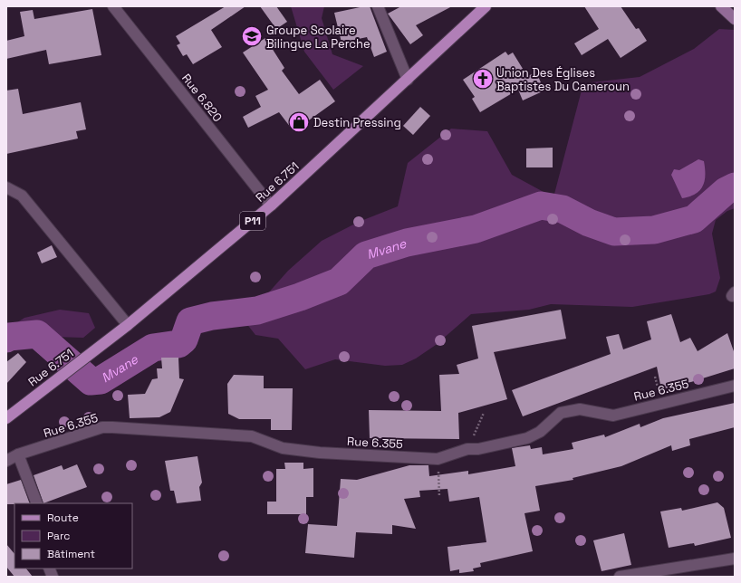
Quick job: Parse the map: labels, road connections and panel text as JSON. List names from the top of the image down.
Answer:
{
  "streets": {
    "main road": ["Rue 6.751", "P11"],
    "street": ["Rue 6.820", "Rue 6.355"]
  },
  "crossings": [
    ["Rue 6.820", "Rue 6.751"]
  ],
  "water": ["Mvane"],
  "places": {
    "school or university": ["Groupe Scolaire Bilingue La Perche"],
    "church": ["Union Des Églises Baptistes Du Cameroun"],
    "shop": ["Destin Pressing"]
  },
  "legend": ["Route", "Parc", "Bâtiment"]
}
